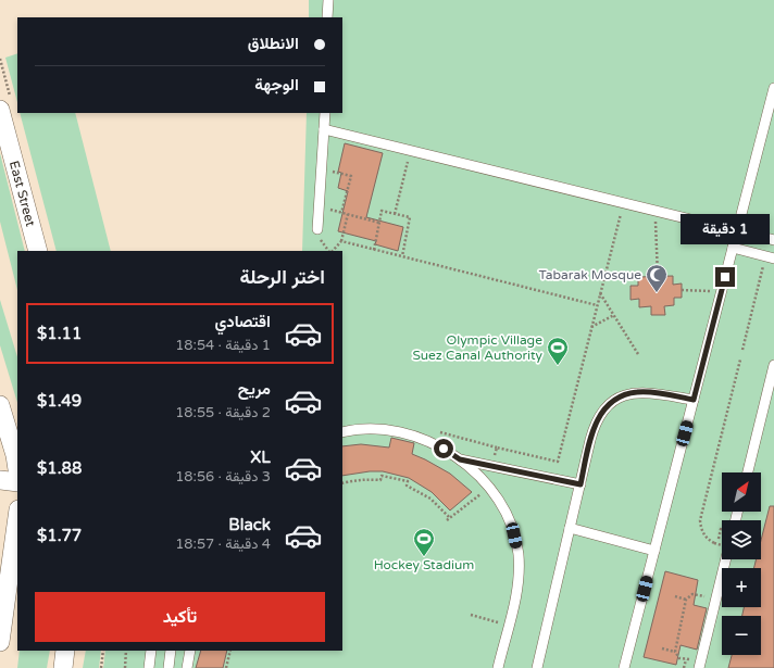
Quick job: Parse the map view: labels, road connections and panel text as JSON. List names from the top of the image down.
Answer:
{
  "streets": {
    "street": ["East Street"]
  },
  "places": {
    "mosque": ["Tabarak Mosque"],
    "sports": ["Olympic Village Suez Canal Authority", "Hockey Stadium"]
  },
  "north": "top right",
  "page": {
    "banner": ["الانطلاق", "الوجهة"],
    "bubble": "1 دقيقة",
    "heading": "اختر الرحلة",
    "list": [
      {
        "name": "اقتصادي",
        "note": "1 دقيقة · 18:54",
        "value": "$1.11"
      },
      {
        "name": "مريح",
        "note": "2 دقيقة · 18:55",
        "value": "$1.49"
      },
      {
        "name": "XL",
        "note": "3 دقيقة · 18:56",
        "value": "$1.88"
      },
      {
        "name": "Black",
        "note": "4 دقيقة · 18:57",
        "value": "$1.77"
      }
    ],
    "map_buttons": ["+", "−"],
    "buttons": "تأكيد"
  }
}
